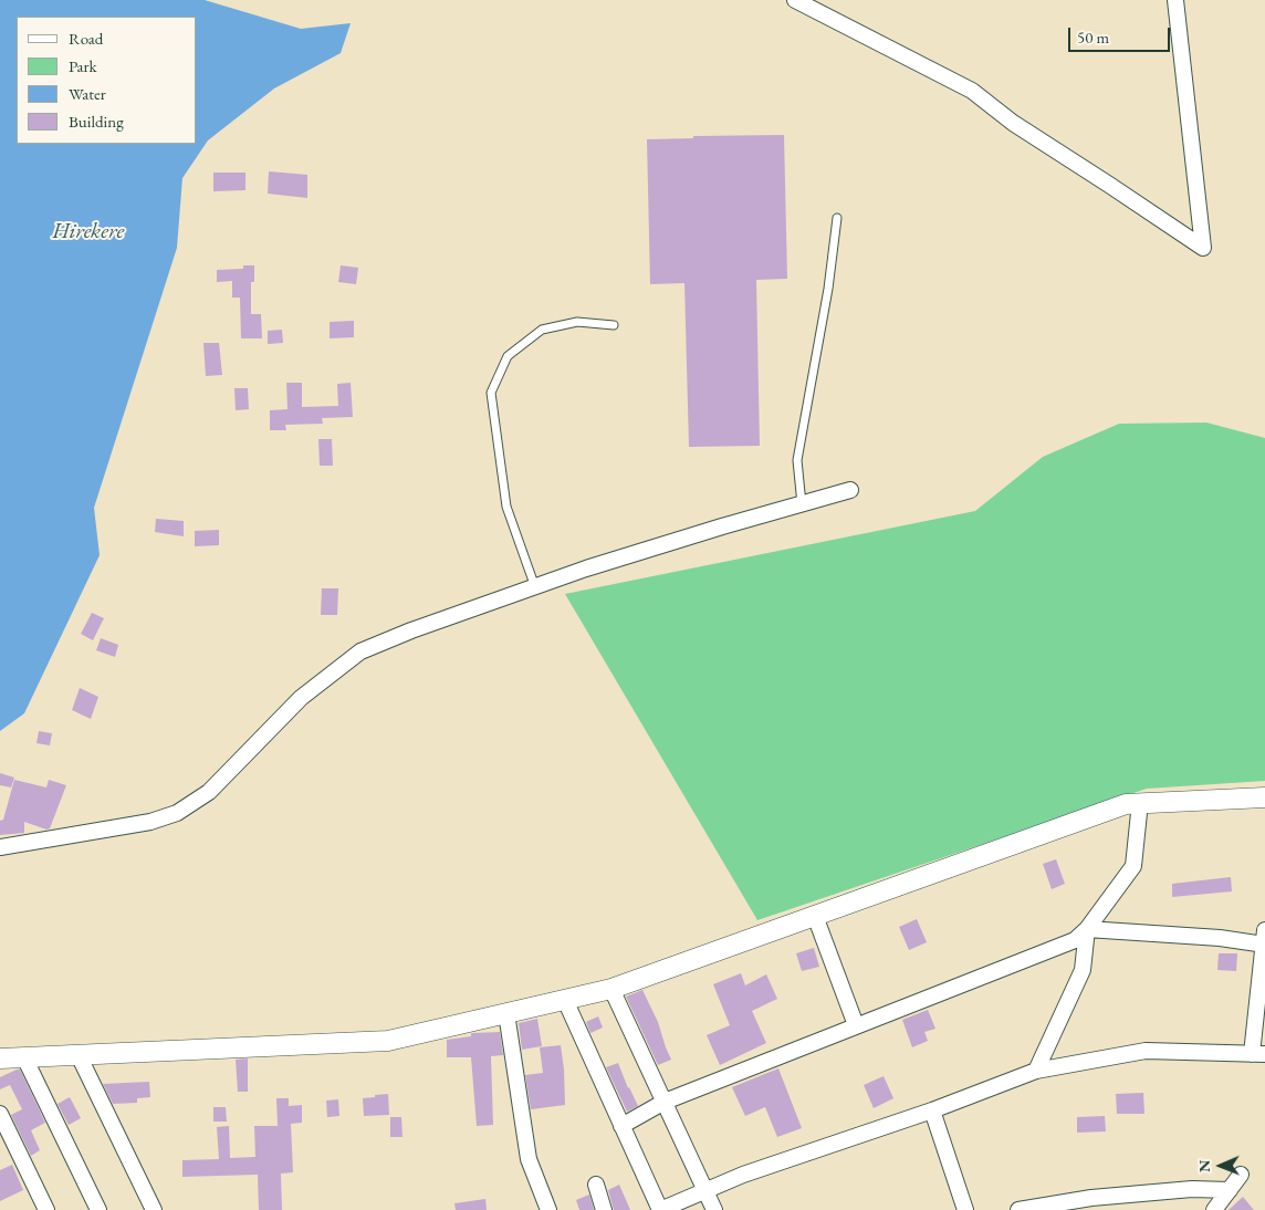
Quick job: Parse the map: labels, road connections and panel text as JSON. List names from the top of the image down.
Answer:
{
  "water": ["Hirekere"],
  "legend": [
    "Road",
    "Park",
    "Water",
    "Building"
  ],
  "scale_bar": "50 m",
  "north": "left"
}
